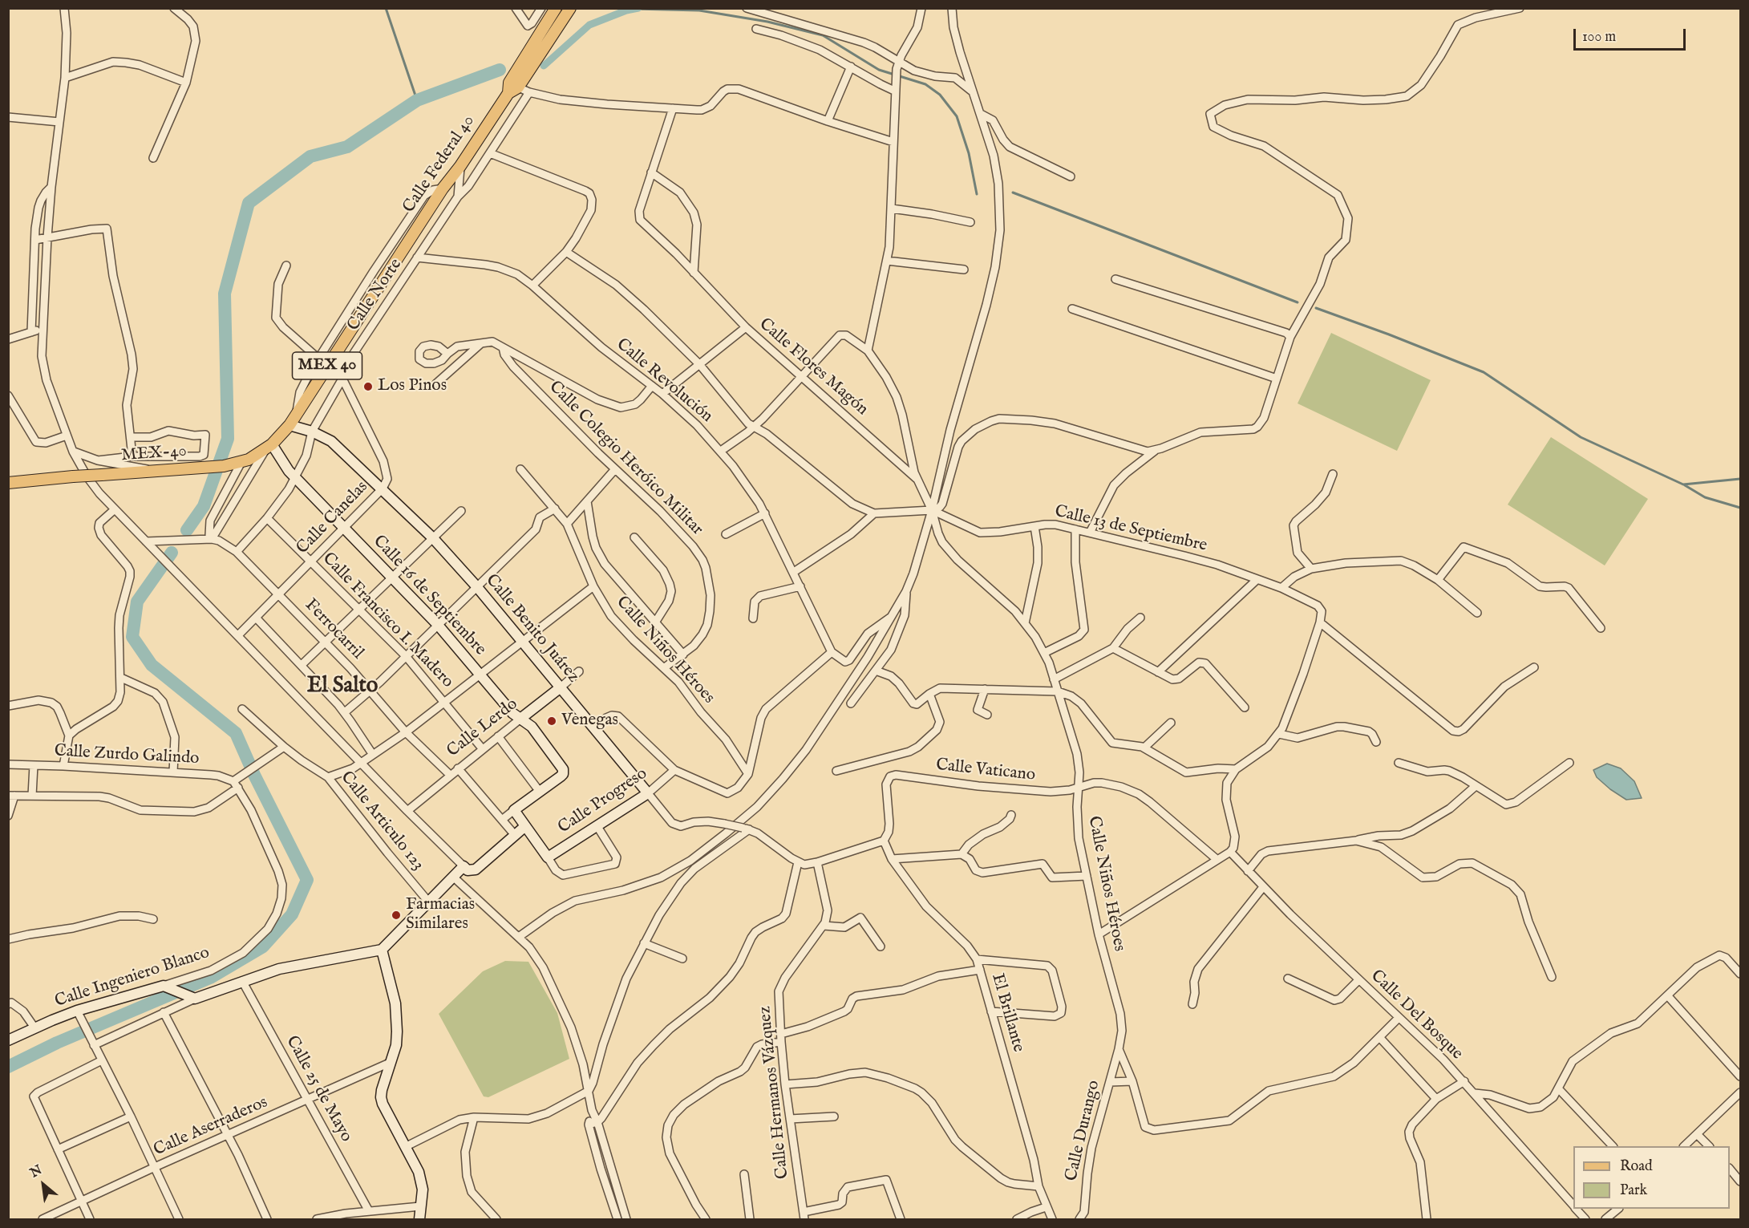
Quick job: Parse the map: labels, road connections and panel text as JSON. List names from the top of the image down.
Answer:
{
  "streets": {
    "main road": ["Calle Federal 40", "MEX 40", "MEX-40"],
    "street": [
      "Calle Norte",
      "Calle Flores Magón",
      "Calle Revolución",
      "Calle Colegio Heróico Militar",
      "Calle Canelas",
      "Calle 13 de Septiembre",
      "Calle 16 de Septiembre",
      "Calle Francisco I. Madero",
      "Calle Benito Juárez",
      "Ferrocarril",
      "Calle Niños Héroes",
      "Calle Lerdo",
      "Calle Zurdo Galindo",
      "Calle Vaticano",
      "Calle Progreso",
      "Calle Articulo 123",
      "Calle Ingeniero Blanco",
      "El Brillante",
      "Calle Del Bosque",
      "Calle 25 de Mayo",
      "Calle Hermanos Vázquez",
      "Calle Aserraderos",
      "Calle Durango"
    ]
  },
  "crossings": [
    ["Calle Federal 40", "MEX 40"],
    ["Calle Norte", "Calle Revolución"],
    ["Calle Norte", "Calle Canelas"],
    ["Calle Norte", "Calle 16 de Septiembre"],
    ["Calle Norte", "Calle Benito Juárez"],
    ["MEX 40", "MEX-40"],
    ["MEX 40", "Calle 16 de Septiembre"],
    ["MEX 40", "Calle Benito Juárez"],
    ["Calle Flores Magón", "Calle Niños Héroes"],
    ["Calle Colegio Heróico Militar", "Calle Niños Héroes"],
    ["Calle Canelas", "Calle 16 de Septiembre"],
    ["Calle Canelas", "Calle Francisco I. Madero"],
    ["Calle Canelas", "Calle Benito Juárez"],
    ["Calle Canelas", "Ferrocarril"],
    ["Calle 13 de Septiembre", "Calle Niños Héroes"],
    ["Calle 16 de Septiembre", "Calle Lerdo"],
    ["Calle Francisco I. Madero", "Calle Lerdo"],
    ["Calle Benito Juárez", "Calle Lerdo"],
    ["Calle Benito Juárez", "Calle Progreso"],
    ["Ferrocarril", "Calle Lerdo"],
    ["Calle Niños Héroes", "Calle Vaticano"],
    ["Calle Niños Héroes", "Calle Durango"],
    ["Calle Zurdo Galindo", "Calle Ingeniero Blanco"],
    ["Calle Vaticano", "El Brillante"],
    ["Calle 25 de Mayo", "Calle Aserraderos"]
  ],
  "districts": ["El Salto"],
  "places": ["Los Pinos", "Venegas", "Farmacias Similares"],
  "legend": ["Road", "Park"],
  "scale_bar": "100 m",
  "north": "top left"
}
